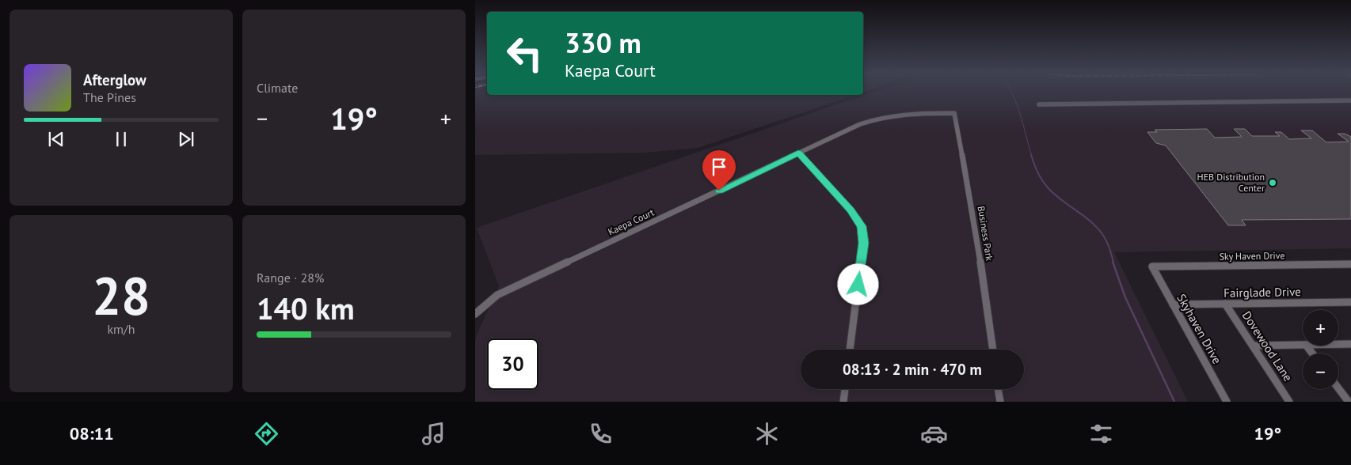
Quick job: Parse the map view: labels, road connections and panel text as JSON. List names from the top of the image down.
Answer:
{
  "streets": {
    "street": [
      "Kaepa Court",
      "Business Park",
      "Sky Haven Drive",
      "Fairglade Drive",
      "Skyhaven Drive",
      "Dovewood Lane"
    ]
  },
  "crossings": [
    ["Kaepa Court", "Business Park"],
    ["Sky Haven Drive", "Skyhaven Drive"],
    ["Fairglade Drive", "Skyhaven Drive"],
    ["Fairglade Drive", "Dovewood Lane"]
  ],
  "places": ["HEB Distribution Center"],
  "page": {
    "tile": [
      "Climate",
      ["28", "km/h"],
      ["Range · 28%", "140 km"]
    ],
    "turn": ["330 m", "Kaepa Court"],
    "song": ["Afterglow", "The Pines"],
    "heat": ["−", "19°", "+"],
    "map_buttons": ["+", "−"],
    "limit": "30",
    "trip": "08:13 · 2 min · 470 m",
    "tabs": ["08:11", "19°"]
  }
}
